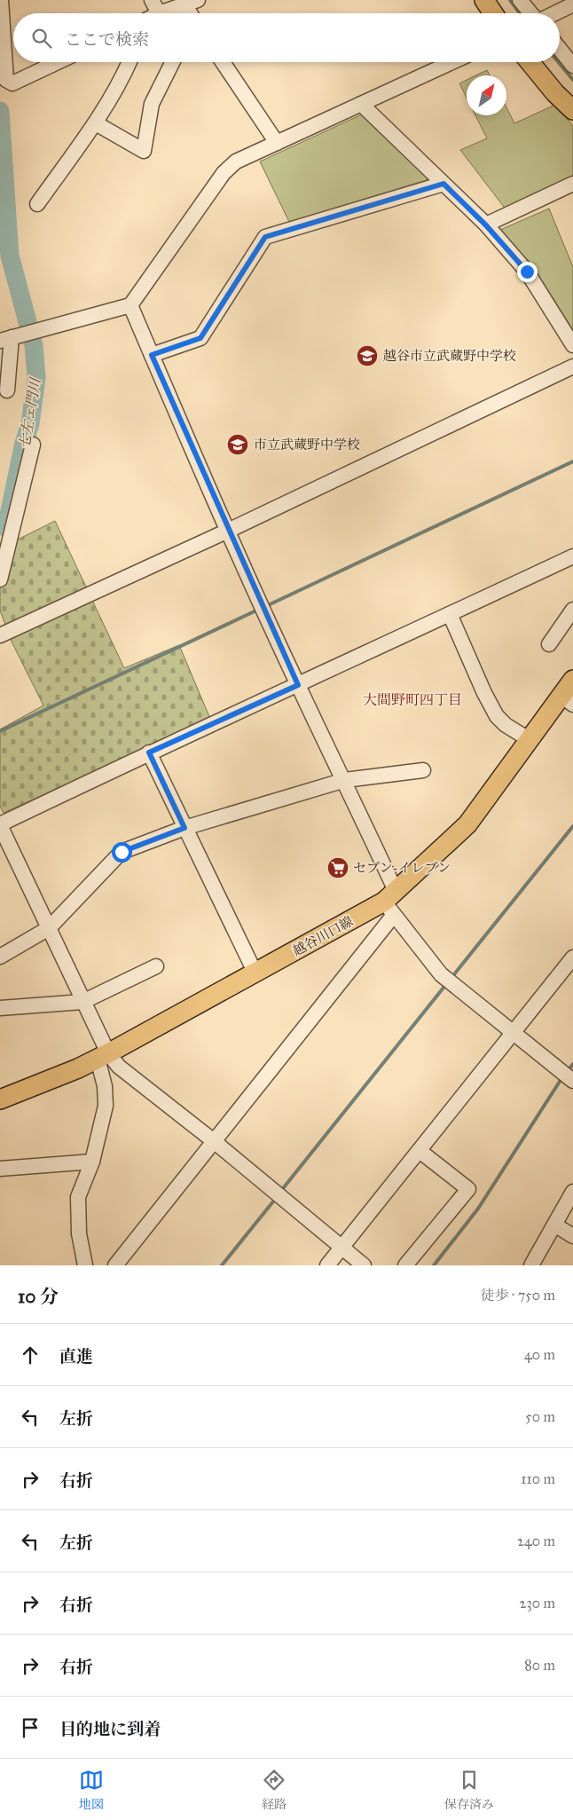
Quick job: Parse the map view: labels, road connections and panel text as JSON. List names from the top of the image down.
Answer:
{
  "streets": {
    "main road": ["越谷川口線"]
  },
  "districts": ["大間野町四丁目"],
  "water": ["七左ェ門川"],
  "places": {
    "school or university": ["越谷市立武蔵野中学校", "市立武蔵野中学校"],
    "supermarket": ["セブン-イレブン"]
  },
  "north": "top right",
  "page": {
    "search": "ここで検索",
    "heading": ["10 分", "徒歩 · 750 m"],
    "list": [
      ["直進", "40 m"],
      ["左折", "50 m"],
      ["右折", "110 m"],
      ["左折", "240 m"],
      ["右折", "230 m"],
      ["右折", "80 m"],
      "目的地に到着"
    ],
    "nav": ["地図", "経路", "保存済み"]
  }
}
